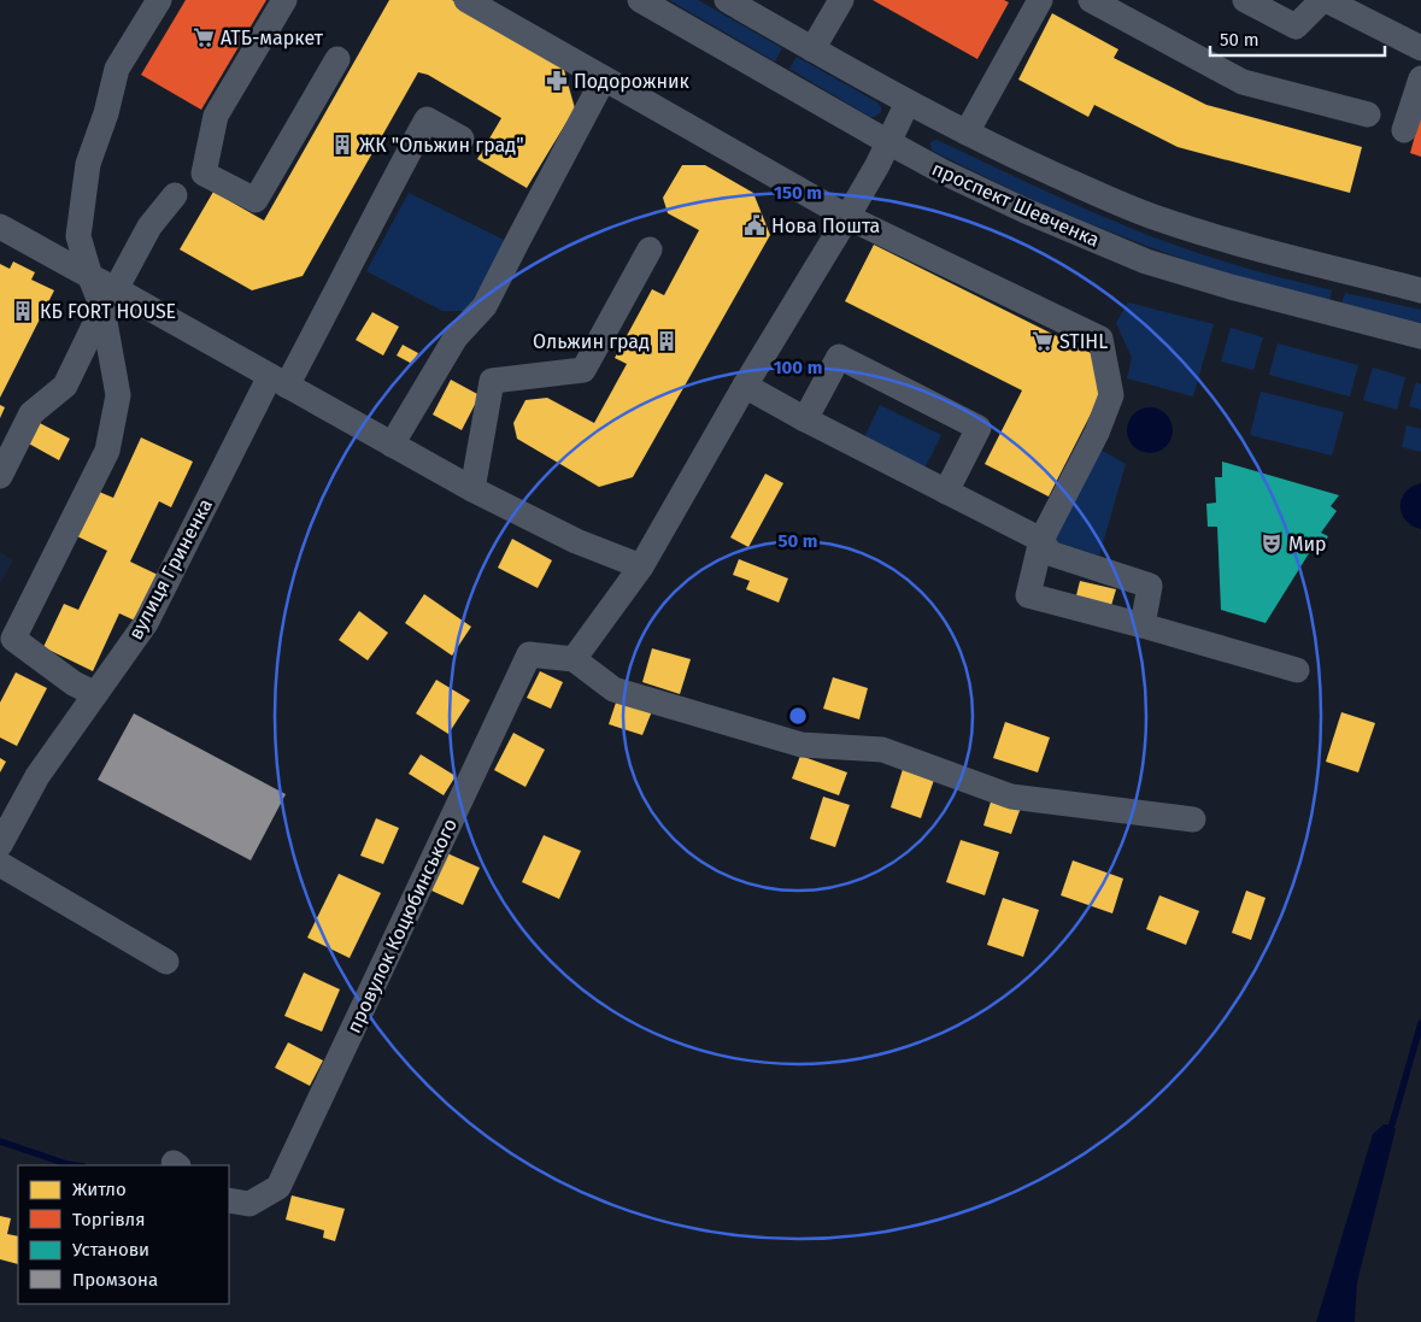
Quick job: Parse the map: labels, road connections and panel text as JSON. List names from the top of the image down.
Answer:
{
  "streets": {
    "street": ["проспект Шевченка", "вулиця Гриненка", "провулок Коцюбинського"]
  },
  "places": {
    "supermarket": ["АТБ-маркет", "STIHL"],
    "pharmacy": ["Подорожник"],
    "building": ["ЖК \"Ольжин град\"", "КБ FORT HOUSE", "Ольжин град"],
    "public building": ["Нова Пошта"],
    "theatre": ["Мир"]
  },
  "legend": [
    "Житло",
    "Торгівля",
    "Установи",
    "Промзона"
  ],
  "scale_bar": "50 m",
  "rings": ["150 m", "100 m", "50 m"]
}
